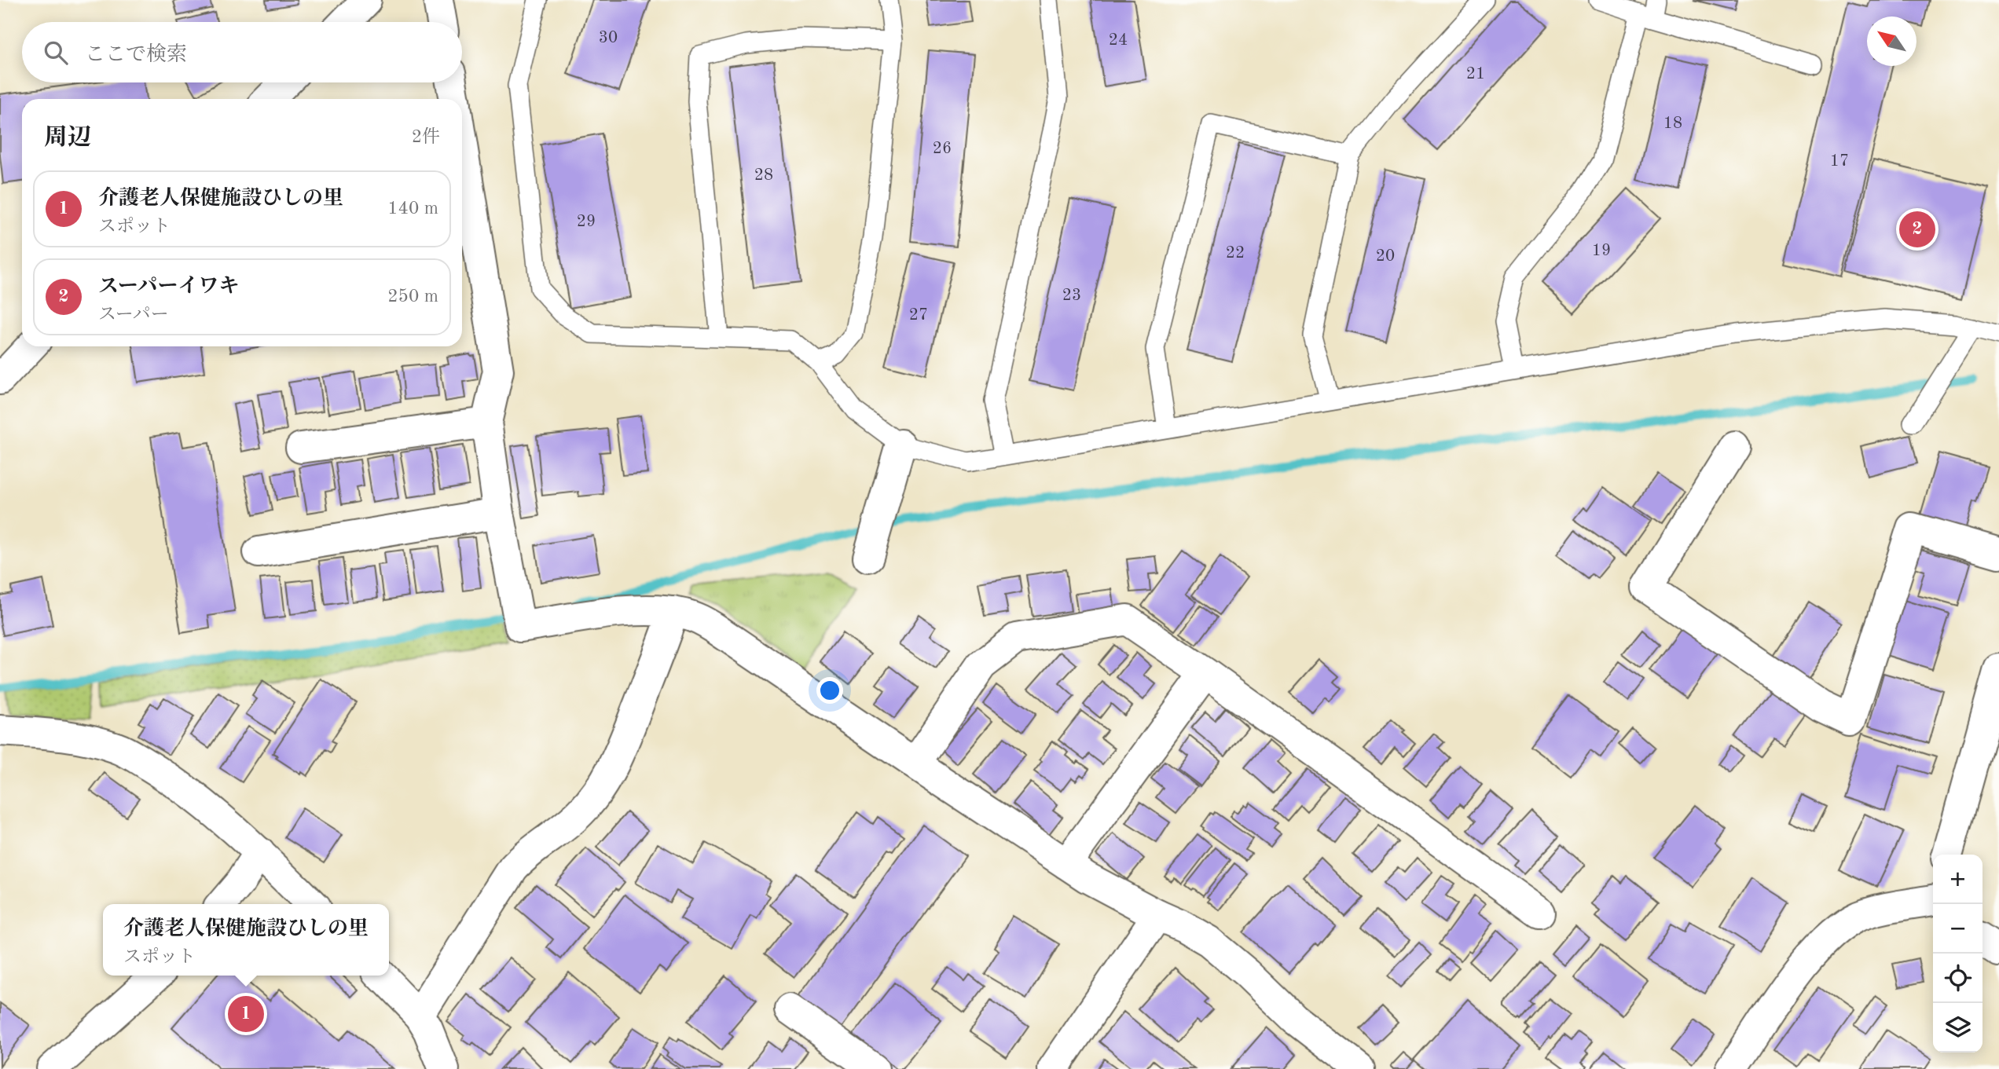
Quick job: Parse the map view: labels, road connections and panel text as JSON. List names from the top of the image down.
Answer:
{
  "house_numbers": [
    "30",
    "24",
    "21",
    "18",
    "26",
    "17",
    "28",
    "29",
    "19",
    "22",
    "20",
    "23",
    "27"
  ],
  "north": "top left",
  "page": {
    "search": "ここで検索",
    "heading": ["周辺", "2件"],
    "list": [
      {
        "mark": "1",
        "name": "介護老人保健施設ひしの里",
        "note": "スポット",
        "value": "140 m"
      },
      {
        "mark": "2",
        "name": "スーパーイワキ",
        "note": "スーパー",
        "value": "250 m"
      }
    ],
    "pins": ["2", "1"],
    "map_buttons": ["+", "−"],
    "popup": ["介護老人保健施設ひしの里", "スポット"]
  }
}
